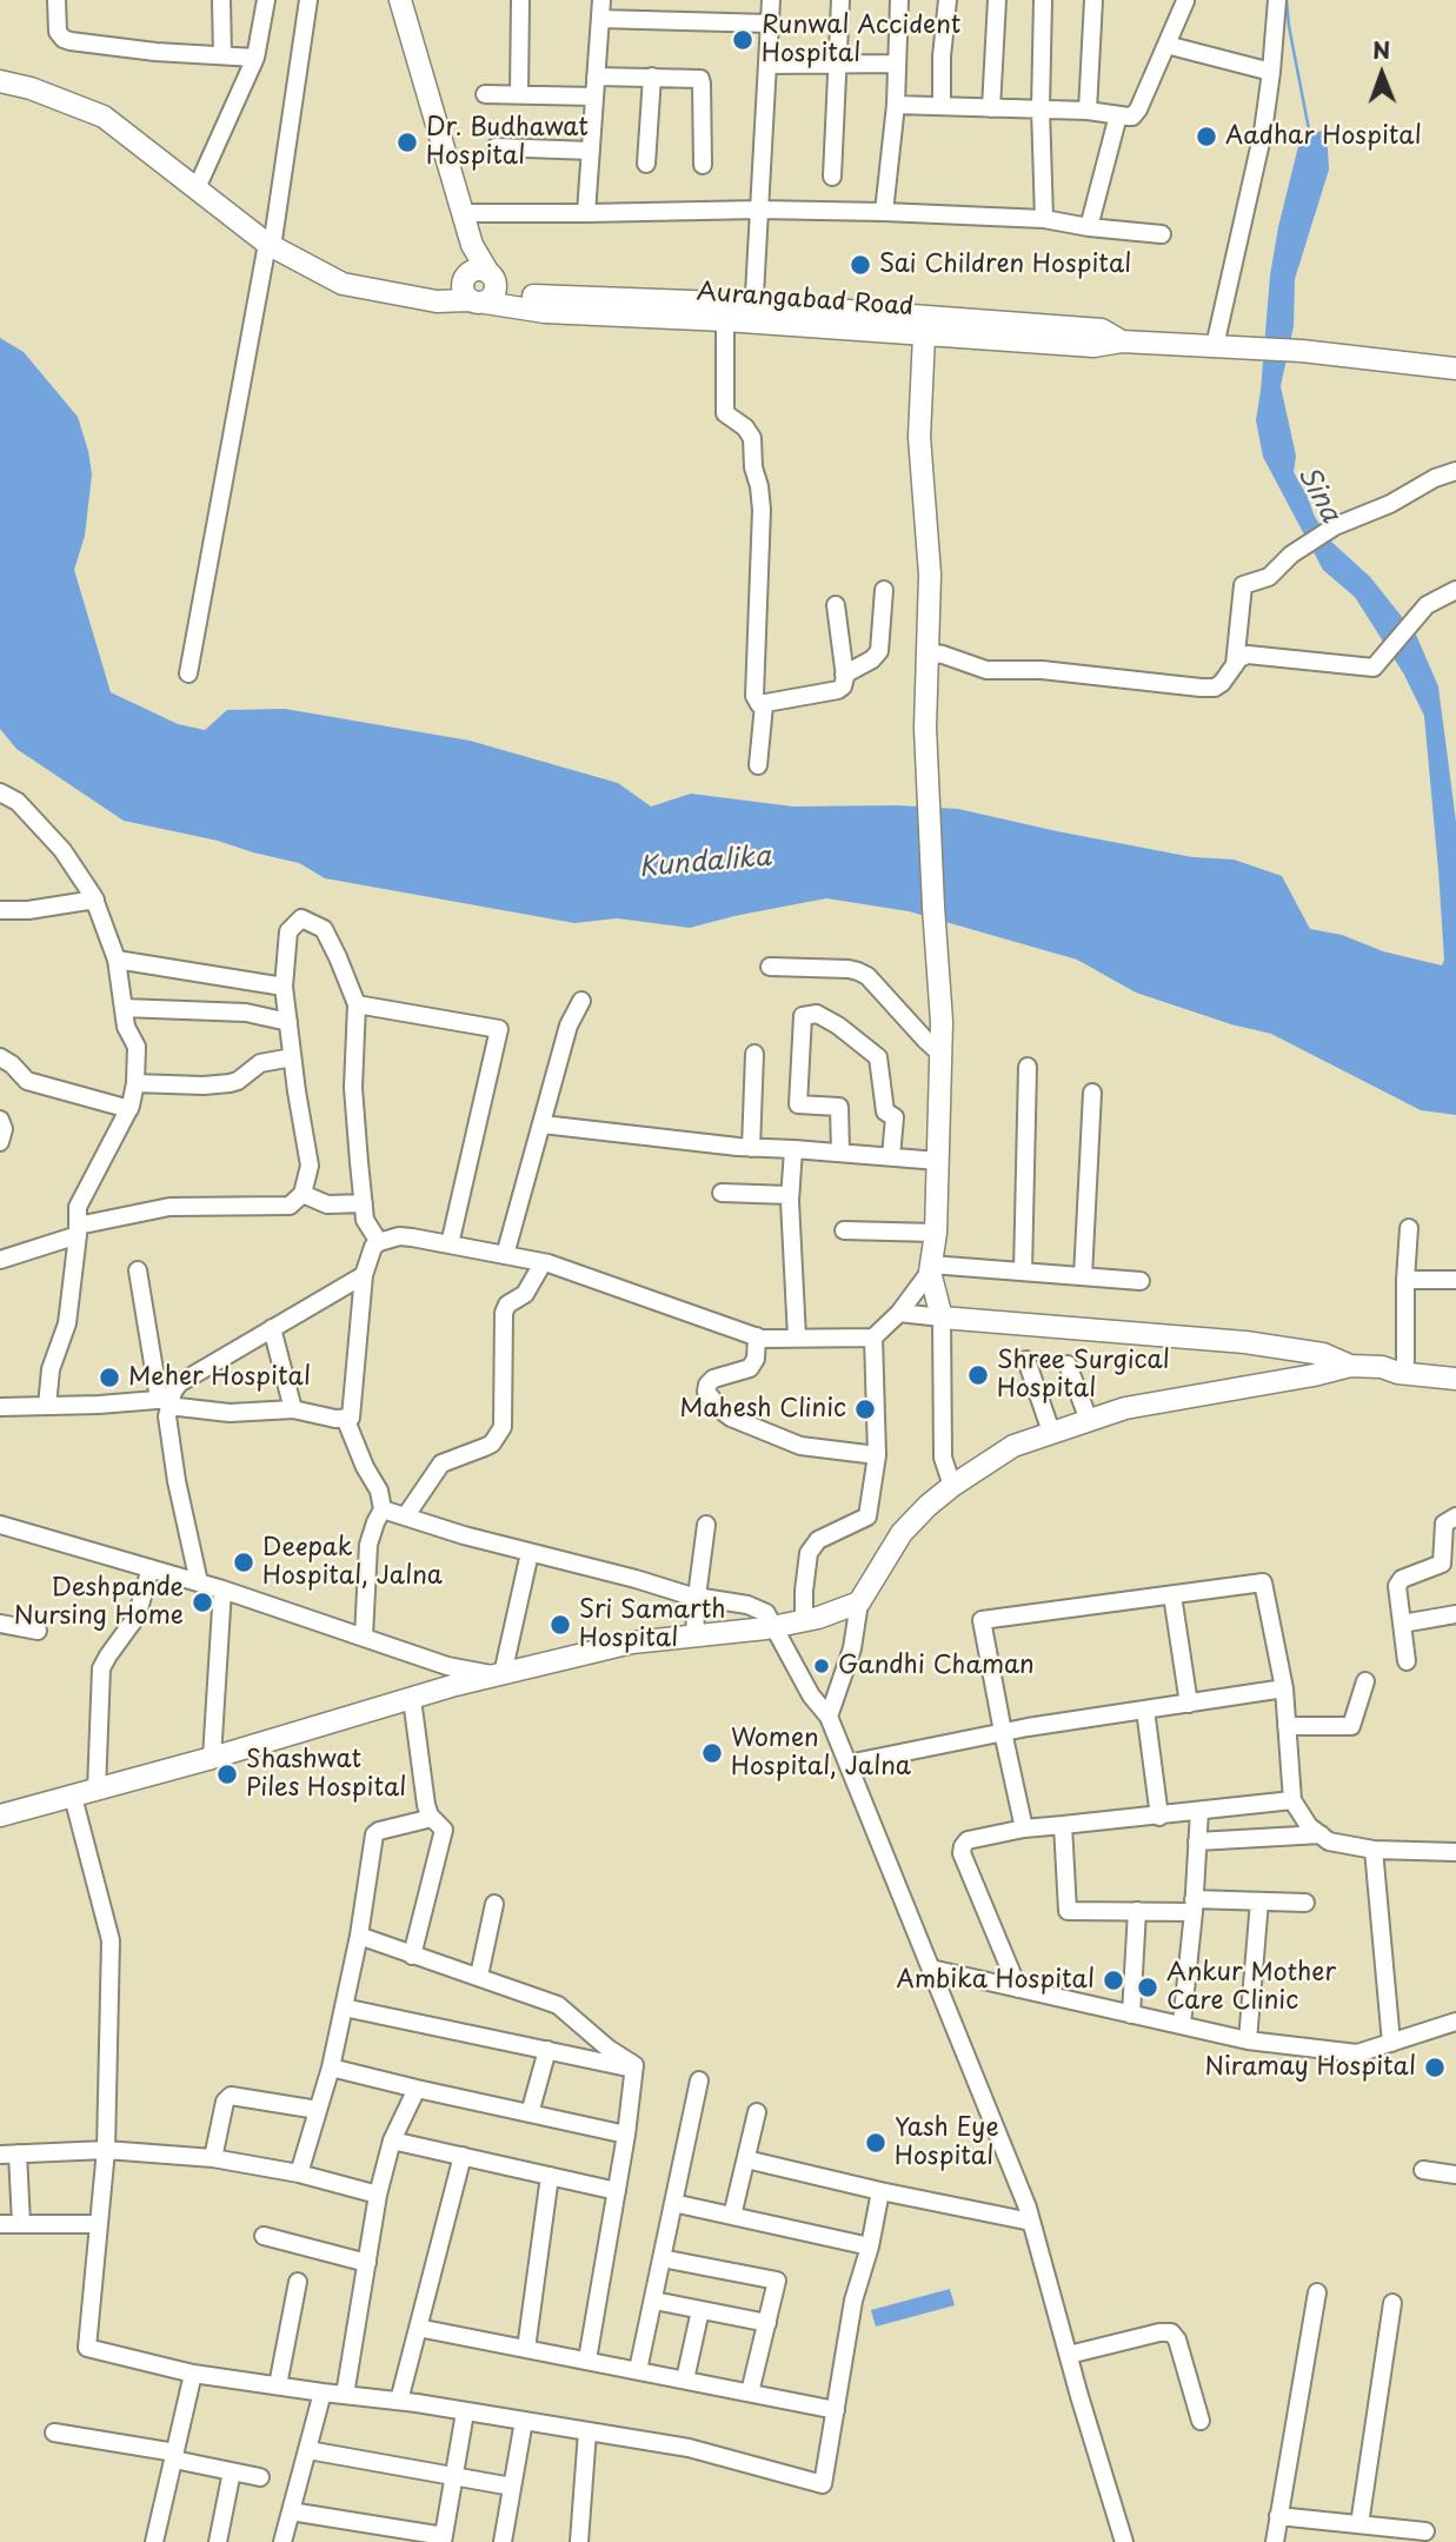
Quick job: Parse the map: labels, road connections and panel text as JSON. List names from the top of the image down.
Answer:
{
  "streets": {
    "main road": ["Aurangabad Road"]
  },
  "water": ["Sina", "Kundalika"],
  "places": [
    "Runwal Accident Hospital",
    "Aadhar Hospital",
    "Dr. Budhawat Hospital",
    "Sai Children Hospital",
    "Shree Surgical Hospital",
    "Meher Hospital",
    "Mahesh Clinic",
    "Deepak Hospital, Jalna",
    "Deshpande Nursing Home",
    "Sri Samarth Hospital",
    "Gandhi Chaman",
    "Women Hospital, Jalna",
    "Shashwat Piles Hospital",
    "Ambika Hospital",
    "Ankur Mother Care Clinic",
    "Niramay Hospital",
    "Yash Eye Hospital"
  ],
  "north": "top"
}
